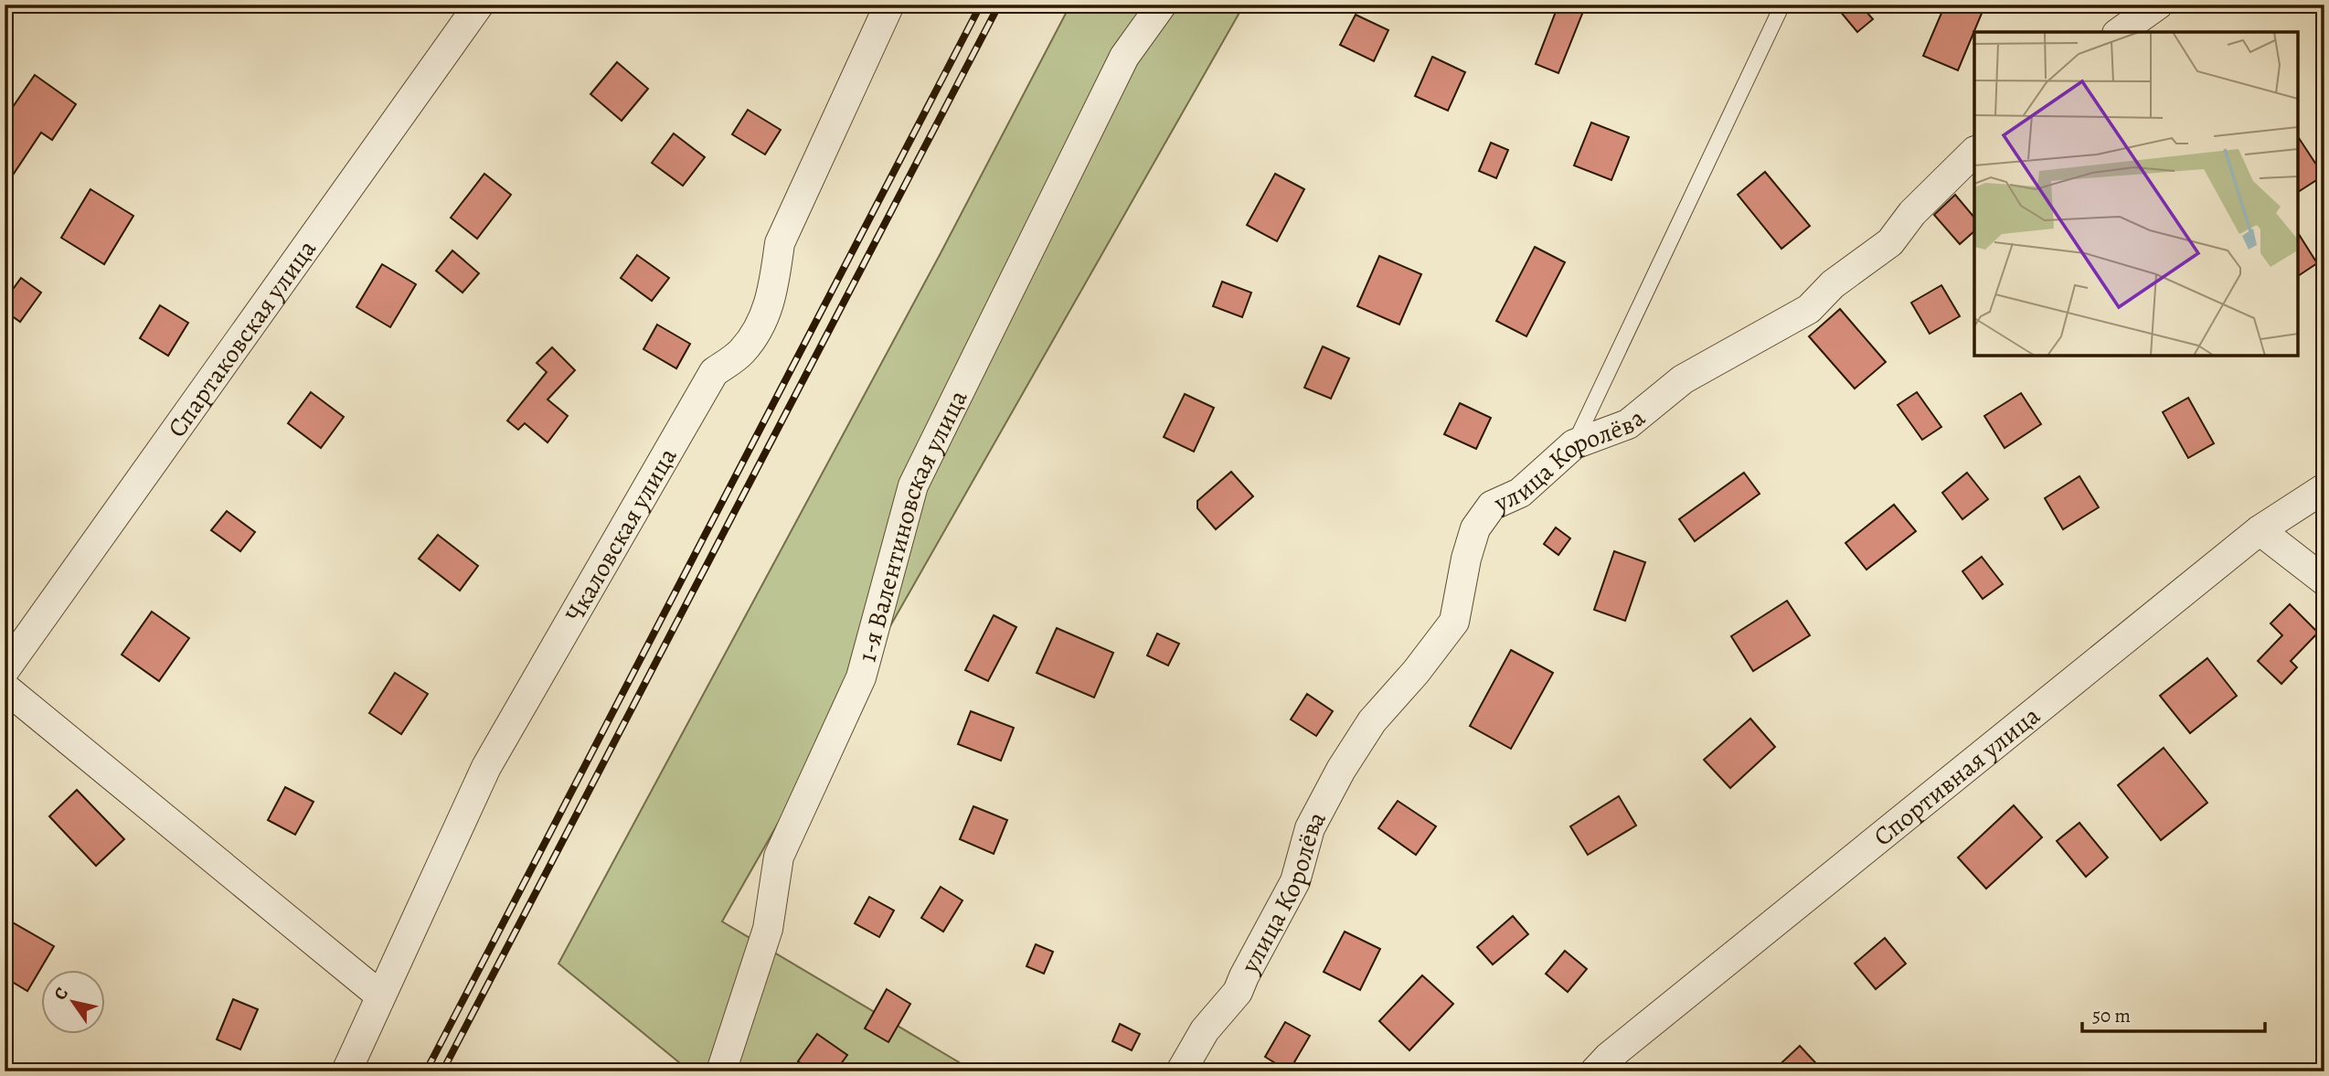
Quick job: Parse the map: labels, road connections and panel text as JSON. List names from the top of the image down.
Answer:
{
  "streets": {
    "street": [
      "Спартаковская улица",
      "улица Королёва",
      "1-я Валентиновская улица",
      "Чкаловская улица",
      "Спортивная улица"
    ]
  },
  "scale_bar": "50 m",
  "north": "top left"
}
